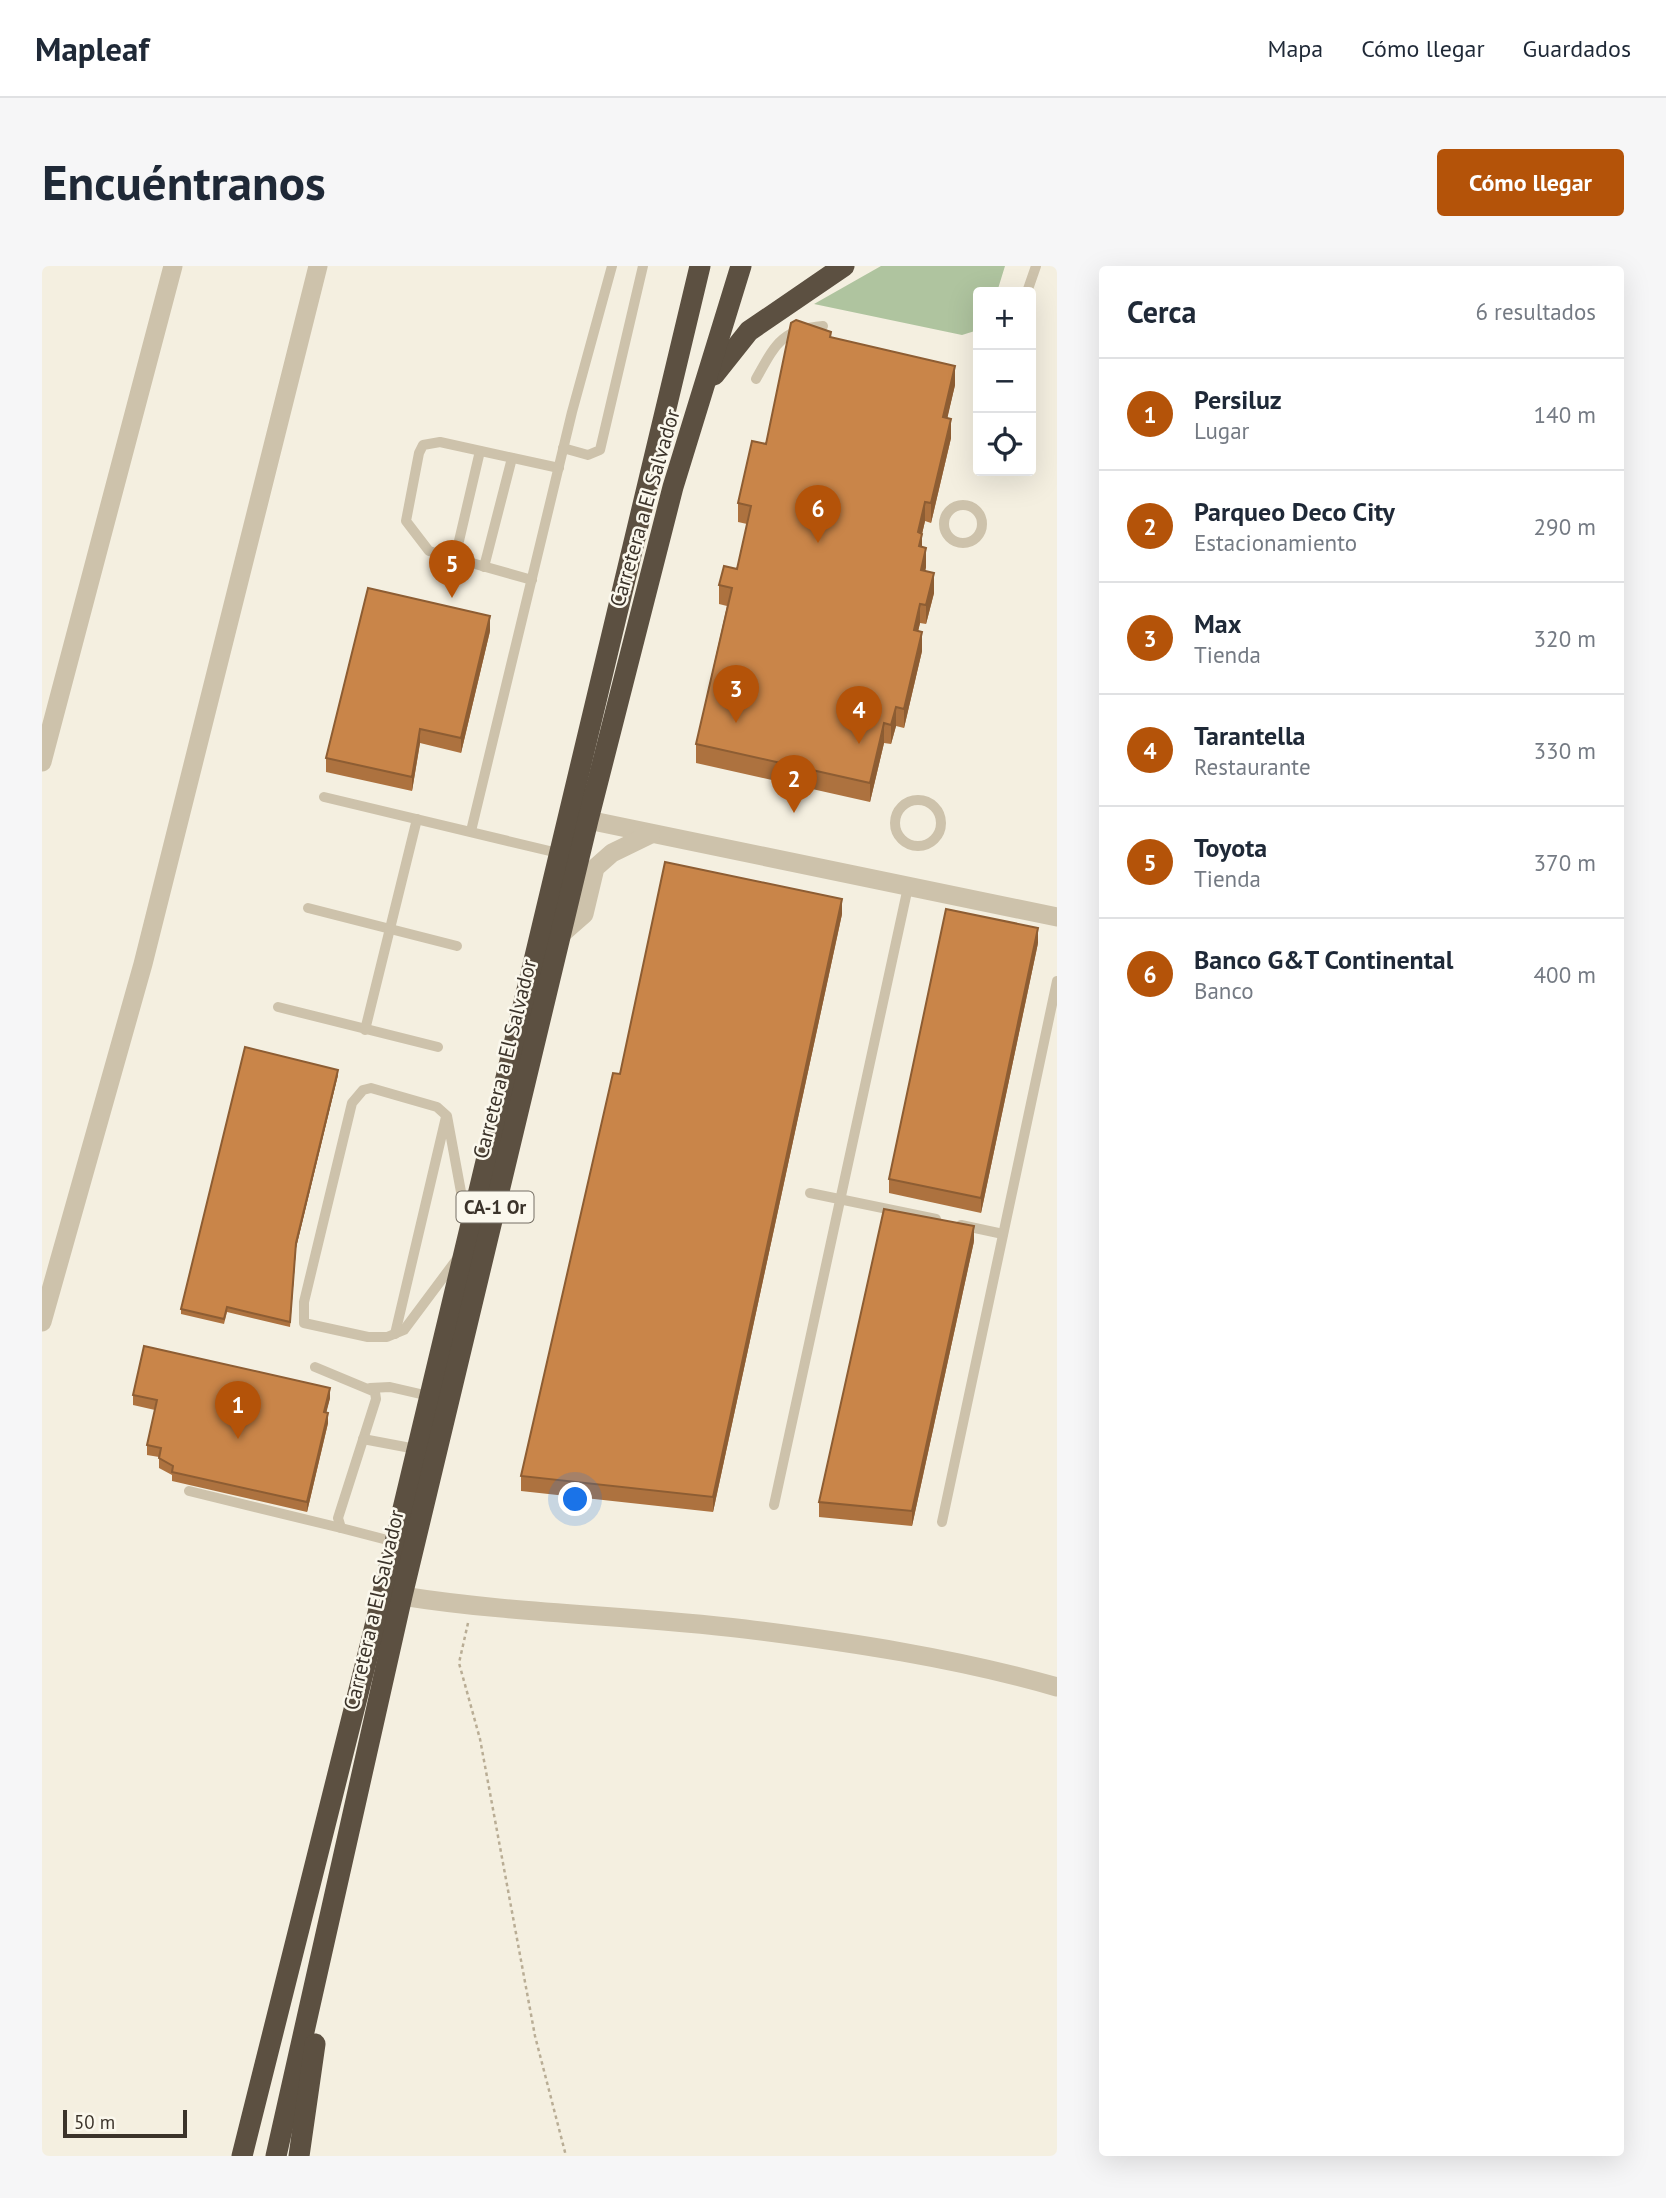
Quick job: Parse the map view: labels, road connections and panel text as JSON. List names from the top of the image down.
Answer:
{
  "streets": {
    "highway": ["Carretera a El Salvador", "CA-1 Or"]
  },
  "scale_bar": "50 m",
  "page": {
    "header": "Mapleaf",
    "nav": ["Mapa", "Cómo llegar", "Guardados"],
    "buttons": "Cómo llegar",
    "title": "Encuéntranos",
    "heading": ["Cerca", "6 resultados"],
    "map_buttons": ["+", "−"],
    "list": [
      {
        "mark": "1",
        "name": "Persiluz",
        "note": "Lugar",
        "value": "140 m"
      },
      {
        "mark": "2",
        "name": "Parqueo Deco City",
        "note": "Estacionamiento",
        "value": "290 m"
      },
      {
        "mark": "3",
        "name": "Max",
        "note": "Tienda",
        "value": "320 m"
      },
      {
        "mark": "4",
        "name": "Tarantella",
        "note": "Restaurante",
        "value": "330 m"
      },
      {
        "mark": "5",
        "name": "Toyota",
        "note": "Tienda",
        "value": "370 m"
      },
      {
        "mark": "6",
        "name": "Banco G&T Continental",
        "note": "Banco",
        "value": "400 m"
      }
    ],
    "pins": [
      "6",
      "5",
      "3",
      "4",
      "2",
      "1"
    ],
    "scale": "50 m"
  }
}
